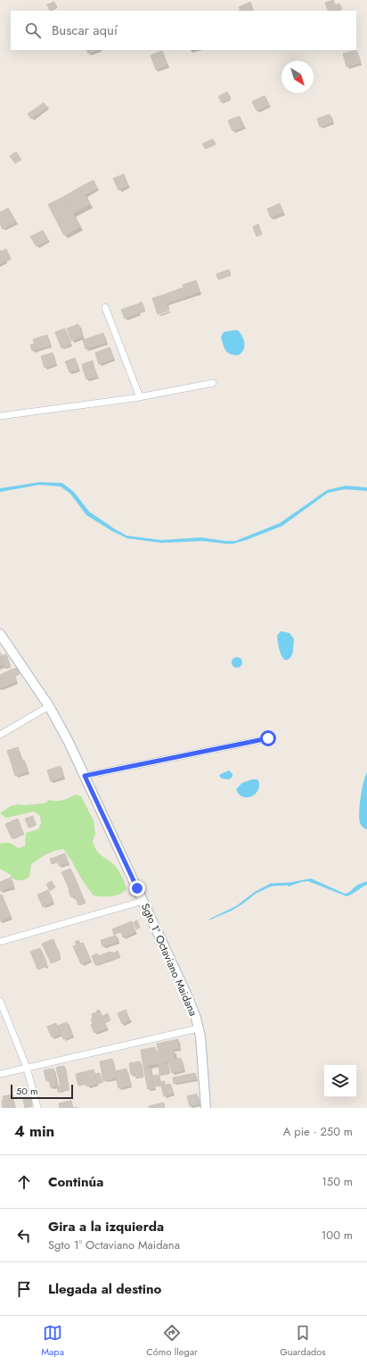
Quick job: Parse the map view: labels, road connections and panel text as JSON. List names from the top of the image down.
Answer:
{
  "streets": {
    "main road": ["Sgto 1° Octaviano Maidana"]
  },
  "scale_bar": "50 m",
  "north": "bottom right",
  "page": {
    "search": "Buscar aquí",
    "scale": "50 m",
    "heading": ["4 min", "A pie · 250 m"],
    "list": [
      ["Continúa", "150 m"],
      ["Gira a la izquierda", "Sgto 1° Octaviano Maidana", "100 m"],
      "Llegada al destino"
    ],
    "nav": ["Mapa", "Cómo llegar", "Guardados"]
  }
}
